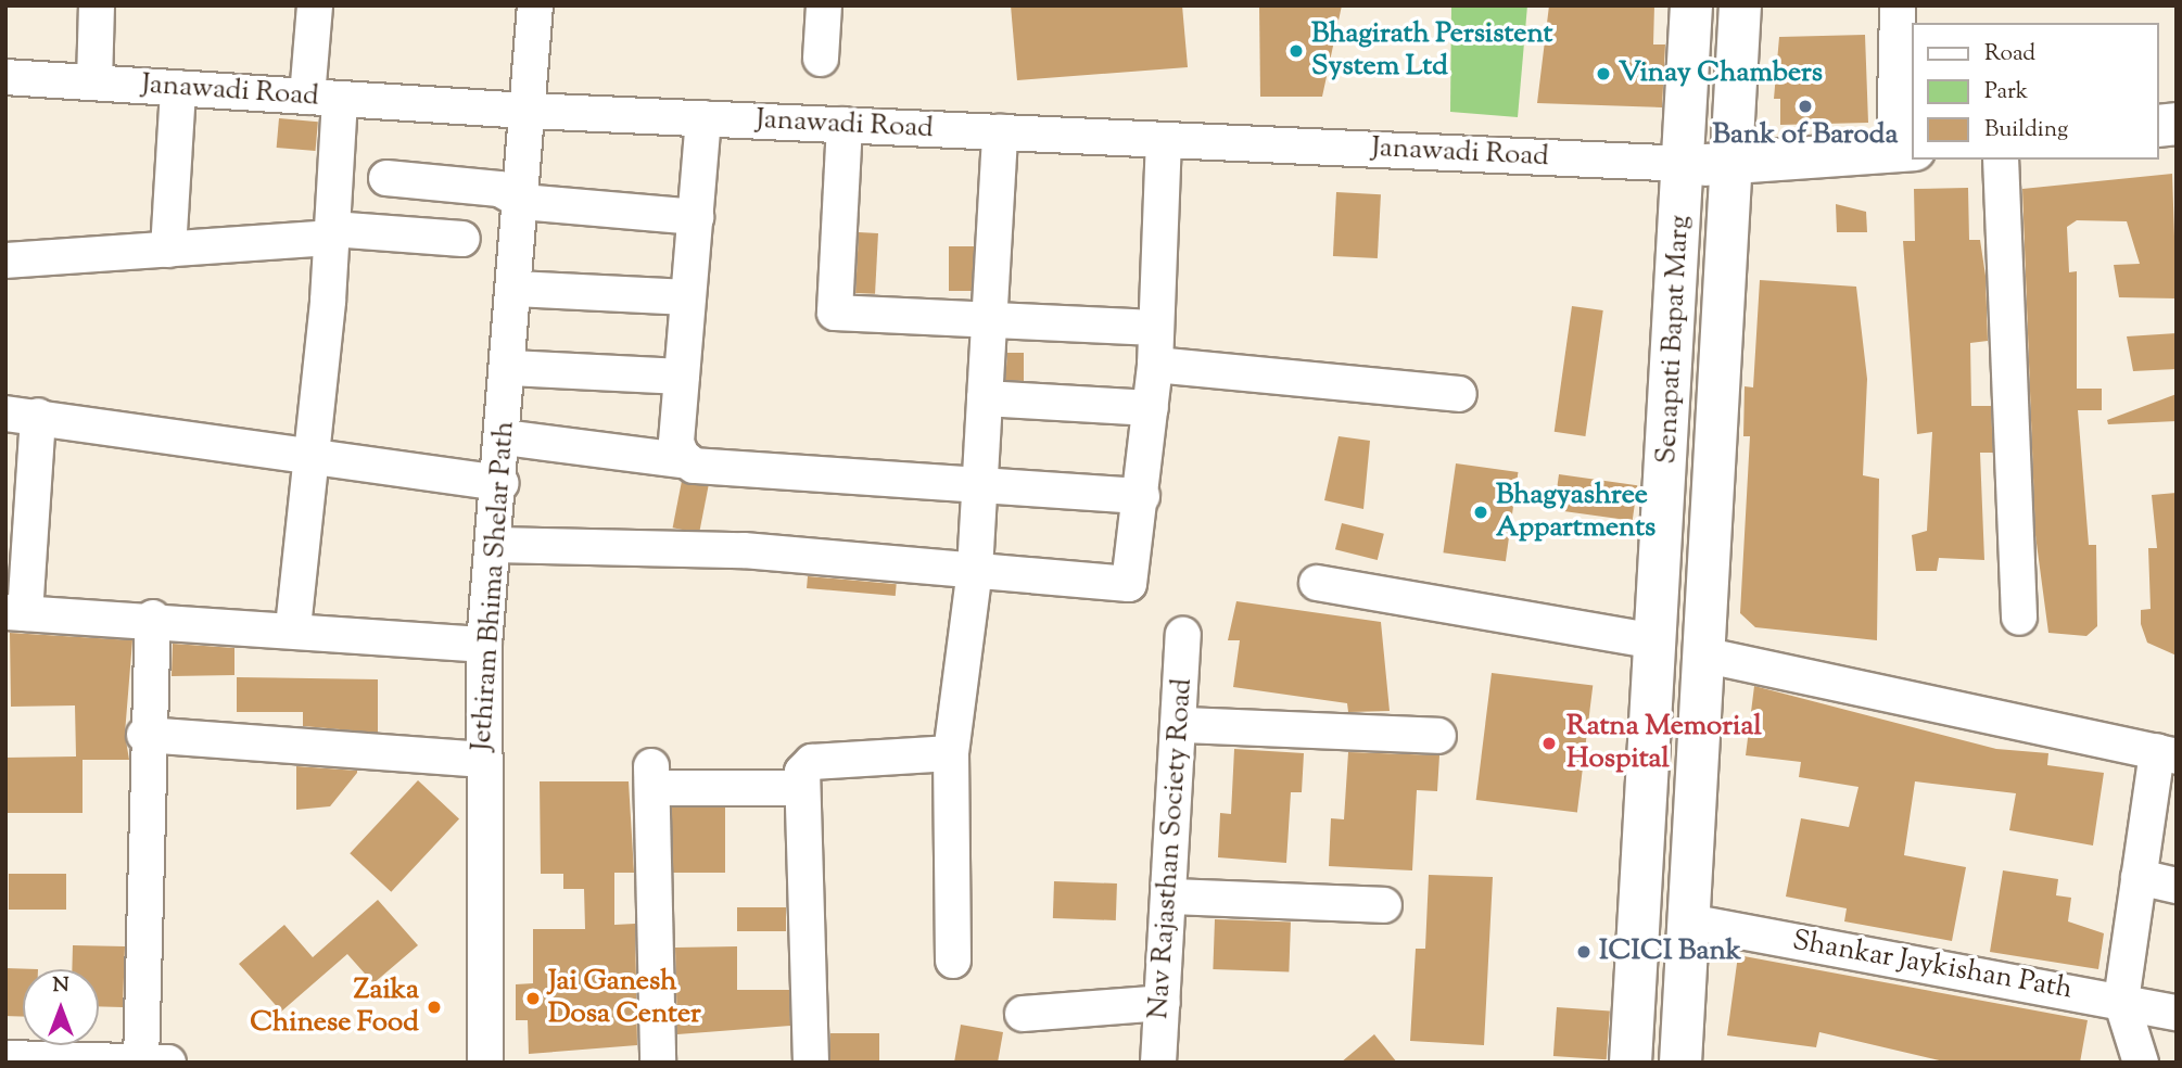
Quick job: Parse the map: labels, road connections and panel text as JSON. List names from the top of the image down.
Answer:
{
  "streets": {
    "main road": ["Senapati Bapat Marg"],
    "street": [
      "Janawadi Road",
      "Jethiram Bhima Shelar Path",
      "Nav Rajasthan Society Road",
      "Shankar Jaykishan Path"
    ]
  },
  "crossings": [
    ["Janawadi Road", "Senapati Bapat Marg"],
    ["Janawadi Road", "Jethiram Bhima Shelar Path"],
    ["Senapati Bapat Marg", "Shankar Jaykishan Path"]
  ],
  "places": [
    "Bhagirath Persistent System Ltd",
    "Vinay Chambers",
    "Bank of Baroda",
    "Bhagyashree Appartments",
    "Ratna Memorial Hospital",
    "ICICI Bank",
    "Jai Ganesh Dosa Center",
    "Zaika Chinese Food"
  ],
  "legend": ["Road", "Park", "Building"],
  "north": "top"
}
